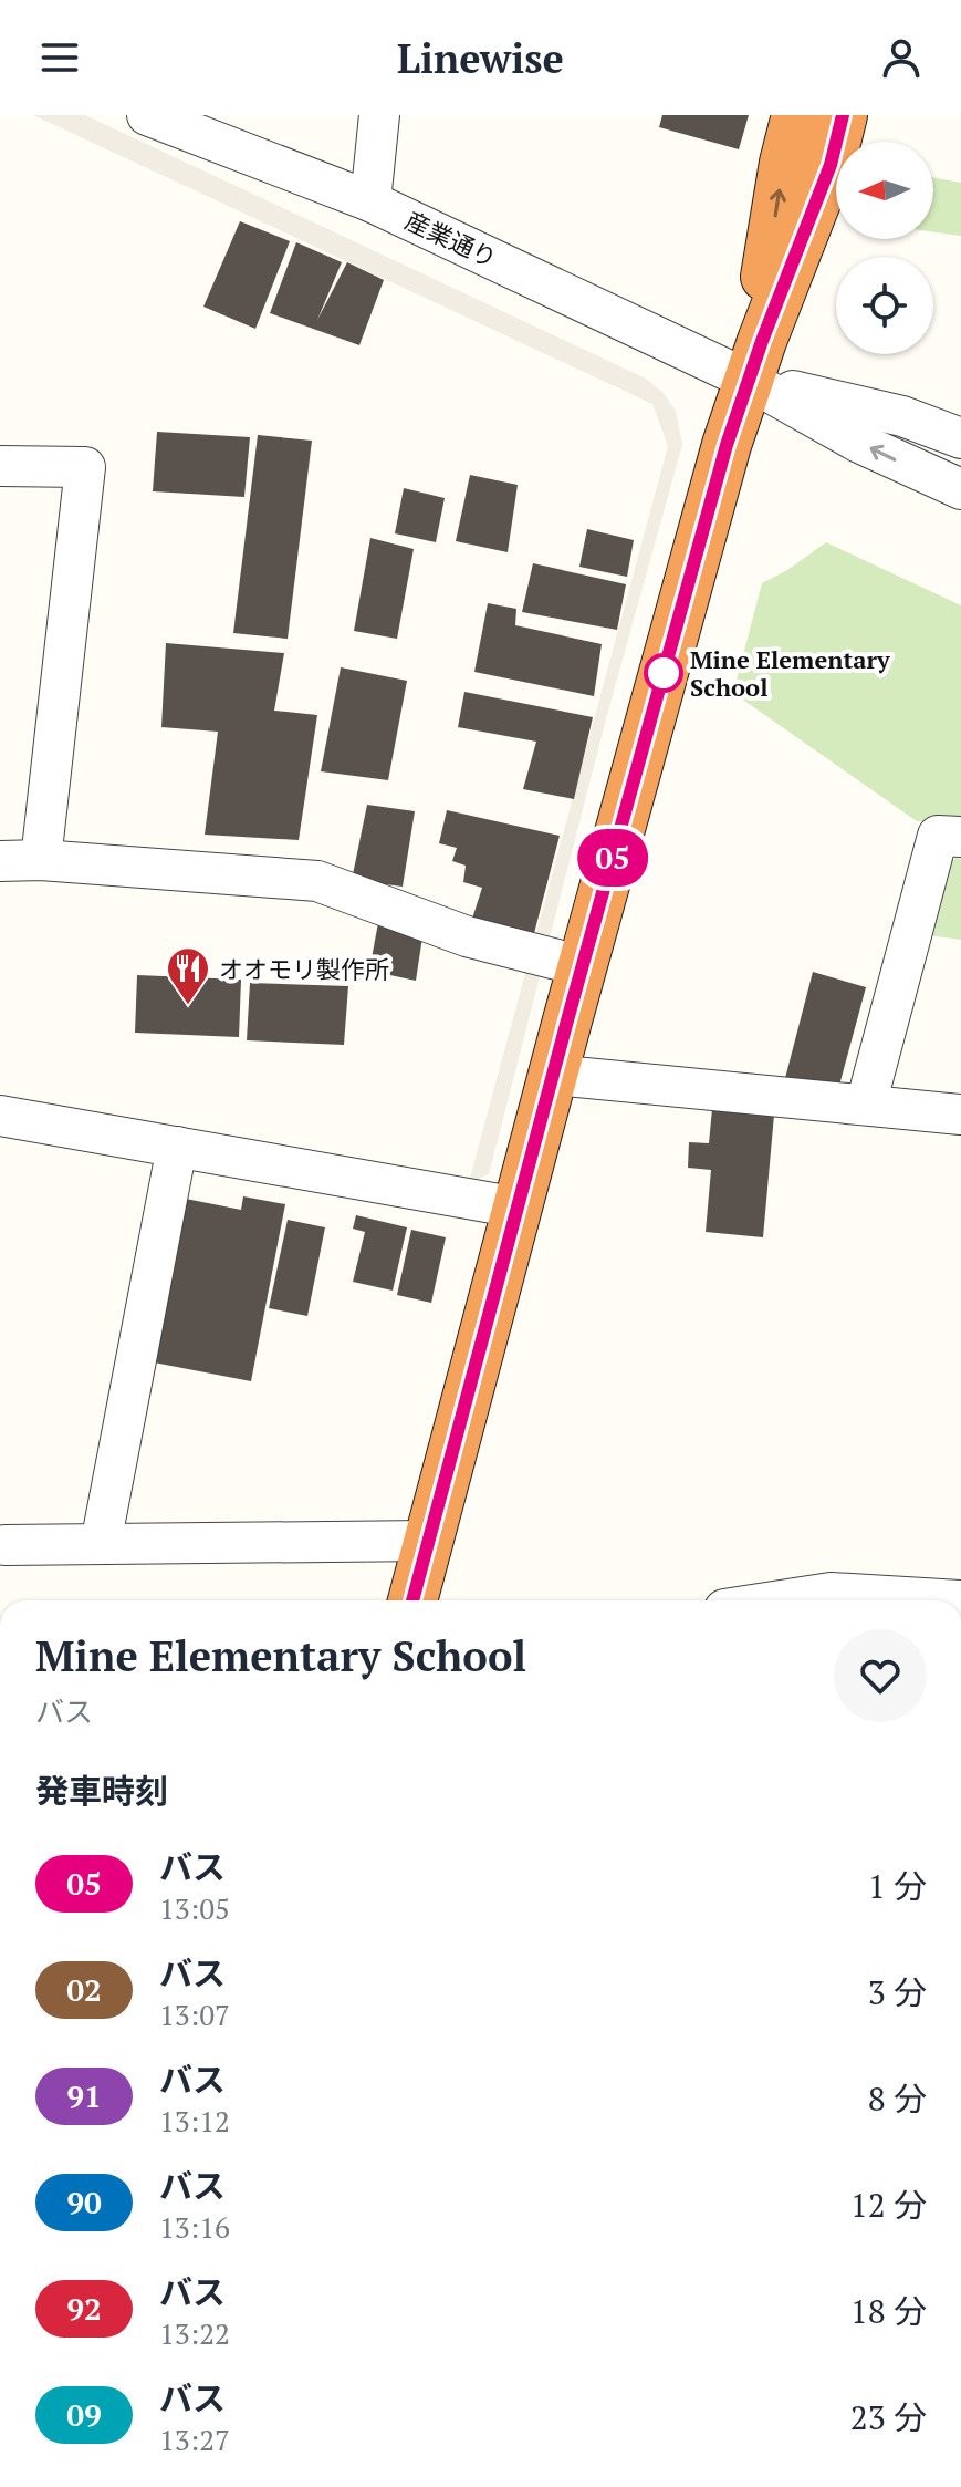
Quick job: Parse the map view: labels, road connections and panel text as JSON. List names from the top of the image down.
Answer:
{
  "streets": {
    "street": ["産業通り"]
  },
  "places": {
    "other": ["Mine Elementary School"],
    "restaurant": ["オオモリ製作所"]
  },
  "lines": ["bus line 05"],
  "north": "left",
  "page": {
    "header": "Linewise",
    "on_map": "05",
    "heading": [
      ["Mine Elementary School", "バス"],
      "発車時刻"
    ],
    "list": [
      {
        "mark": "05",
        "name": "バス",
        "note": "13:05",
        "value": "1 分"
      },
      {
        "mark": "02",
        "name": "バス",
        "note": "13:07",
        "value": "3 分"
      },
      {
        "mark": "91",
        "name": "バス",
        "note": "13:12",
        "value": "8 分"
      },
      {
        "mark": "90",
        "name": "バス",
        "note": "13:16",
        "value": "12 分"
      },
      {
        "mark": "92",
        "name": "バス",
        "note": "13:22",
        "value": "18 分"
      },
      {
        "mark": "09",
        "name": "バス",
        "note": "13:27",
        "value": "23 分"
      }
    ]
  }
}
